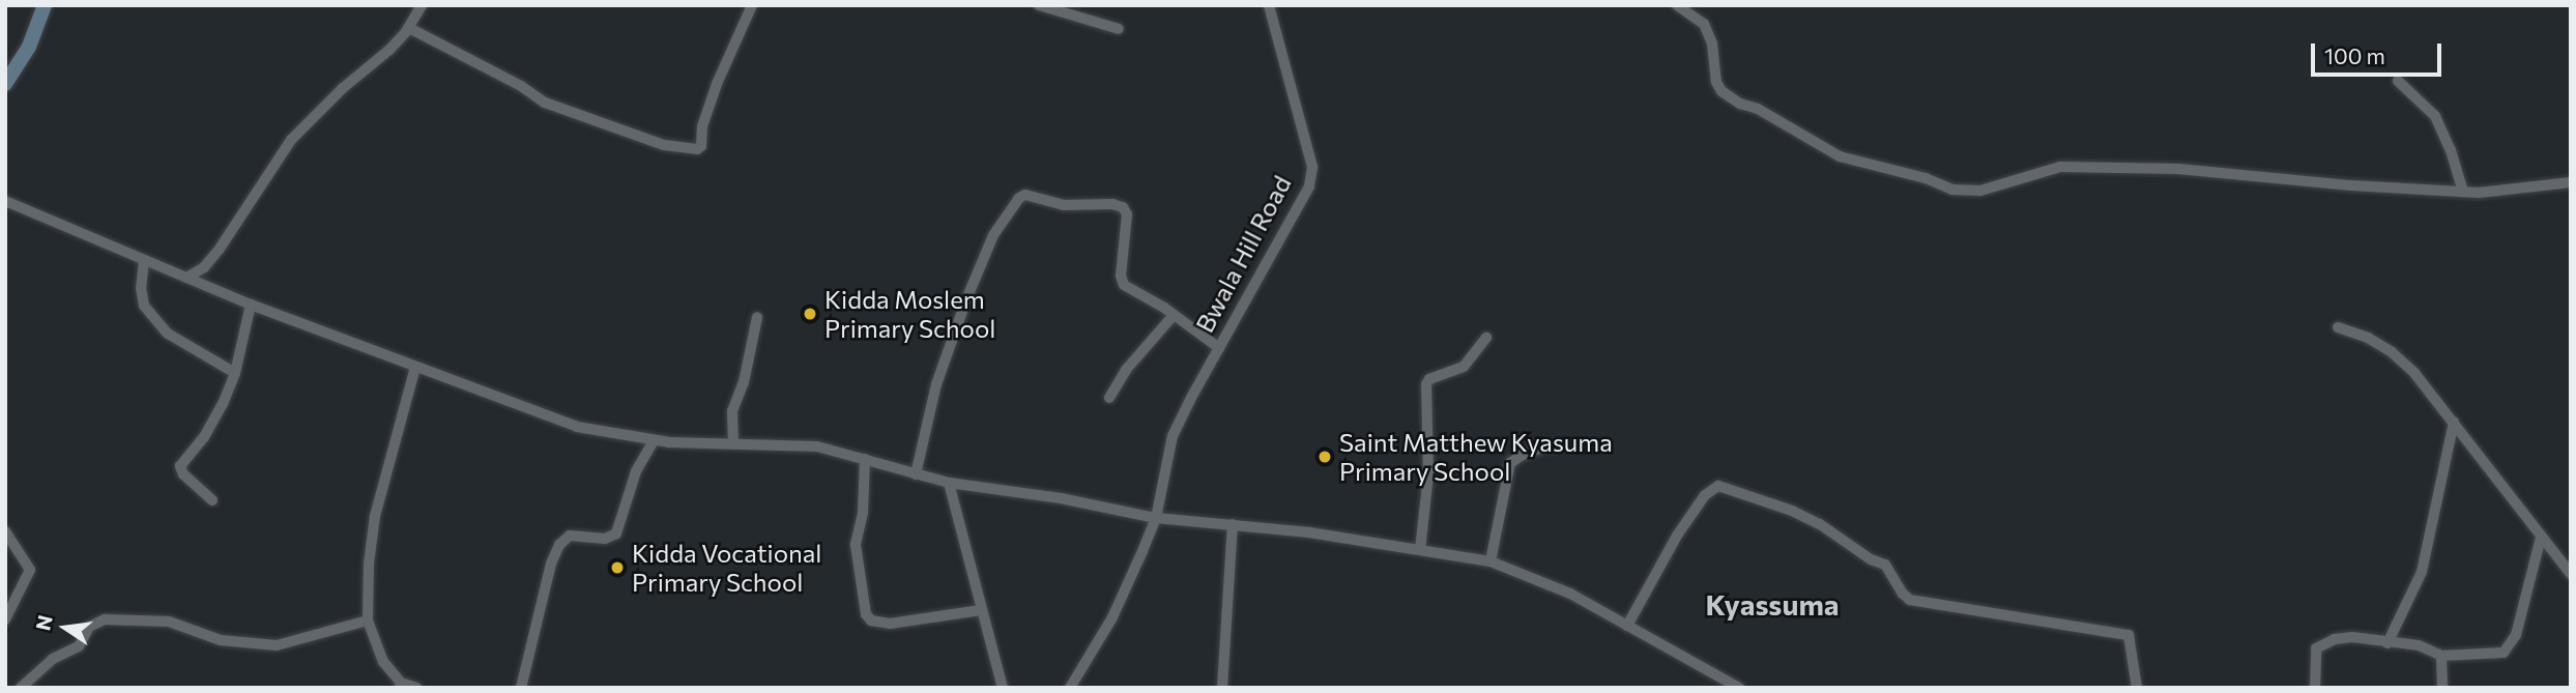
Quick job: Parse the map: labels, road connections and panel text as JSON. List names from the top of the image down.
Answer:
{
  "streets": {
    "street": ["Bwala Hill Road"]
  },
  "districts": ["Kyassuma"],
  "places": ["Kidda Moslem Primary School", "Saint Matthew Kyasuma Primary School", "Kidda Vocational Primary School"],
  "scale_bar": "100 m",
  "north": "left"
}
